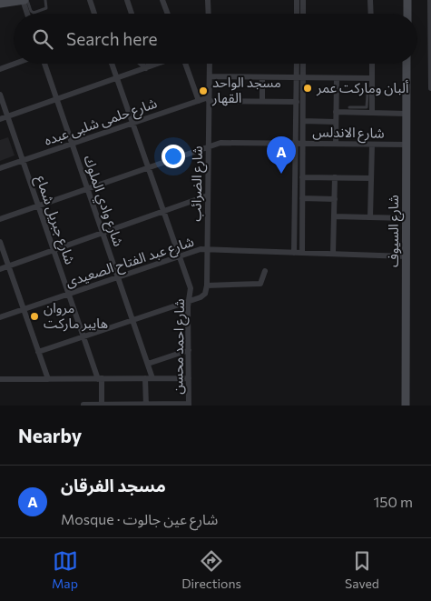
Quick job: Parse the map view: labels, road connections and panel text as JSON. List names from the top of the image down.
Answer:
{
  "streets": {
    "main road": ["شارع السيوف"],
    "street": [
      "شارع حلمى شلبى عبده",
      "شارع الاندلس",
      "شارع الضرائب",
      "شارع وادي الملوك",
      "شارع جبريل شماع",
      "شارع عبد الفتاح الصعيدى",
      "شارع احمد محسن"
    ]
  },
  "crossings": [
    ["شارع حلمى شلبى عبده", "شارع الضرائب"],
    ["شارع حلمى شلبى عبده", "شارع وادي الملوك"],
    ["شارع حلمى شلبى عبده", "شارع جبريل شماع"],
    ["شارع حلمى شلبى عبده", "شارع احمد محسن"],
    ["شارع الاندلس", "شارع الضرائب"],
    ["شارع الاندلس", "شارع وادي الملوك"],
    ["شارع الاندلس", "شارع جبريل شماع"],
    ["شارع الاندلس", "شارع السيوف"],
    ["شارع الاندلس", "شارع احمد محسن"],
    ["شارع الضرائب", "شارع عبد الفتاح الصعيدى"],
    ["شارع وادي الملوك", "شارع عبد الفتاح الصعيدى"],
    ["شارع جبريل شماع", "شارع عبد الفتاح الصعيدى"],
    ["شارع السيوف", "شارع عبد الفتاح الصعيدى"],
    ["شارع عبد الفتاح الصعيدى", "شارع احمد محسن"]
  ],
  "places": ["ألبان وماركت عمر", "مسجد الواحد القهار", "مروان هايبر ماركت"],
  "page": {
    "search": "Search here",
    "pins": "A",
    "heading": "Nearby",
    "list": [
      {
        "mark": "A",
        "name": "مسجد الفرقان",
        "note": "Mosque · شارع عين جالوت",
        "value": "150 m"
      }
    ],
    "nav": ["Map", "Directions", "Saved"]
  }
}
